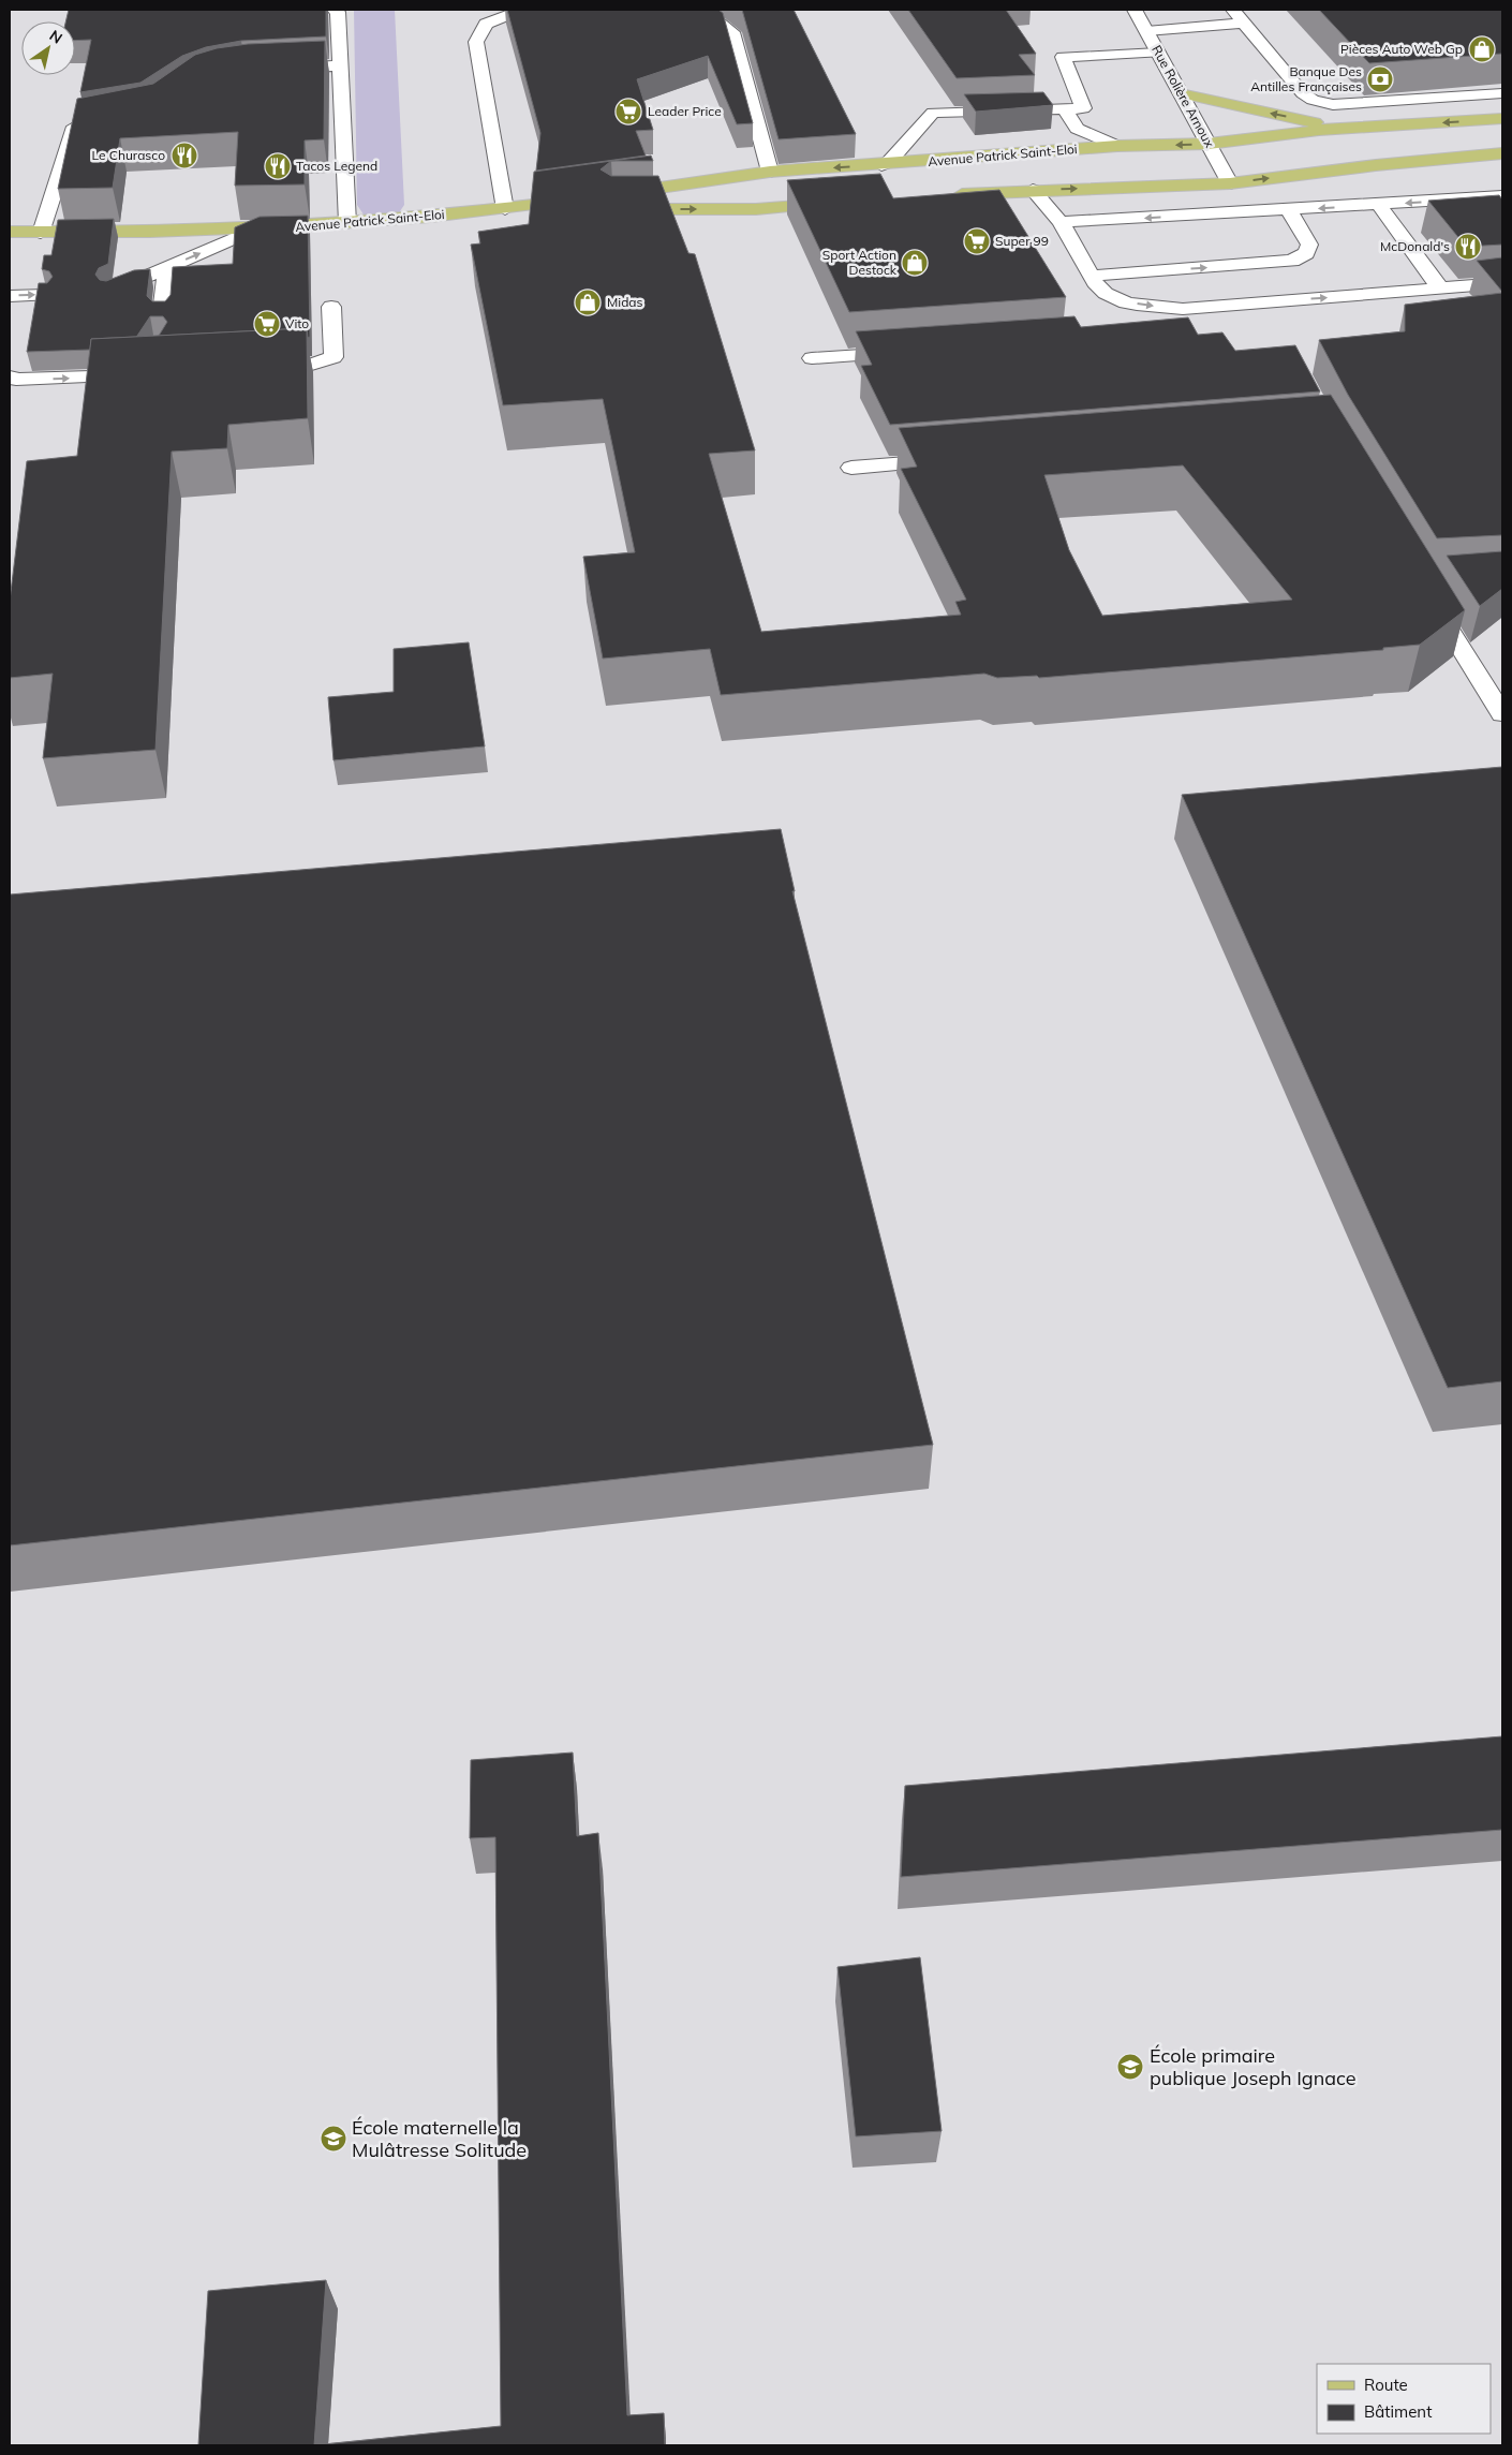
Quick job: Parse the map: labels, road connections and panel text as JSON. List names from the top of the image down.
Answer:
{
  "streets": {
    "main road": ["Avenue Patrick Saint-Eloi"],
    "street": ["Rue Rolière Arnoux"]
  },
  "crossings": [
    ["Rue Rolière Arnoux", "Avenue Patrick Saint-Eloi"]
  ],
  "places": {
    "shop": ["Pièces Auto Web Gp", "Sport Action Destock", "Midas"],
    "bank": ["Banque Des Antilles Françaises"],
    "supermarket": ["Leader Price", "Super 99", "Vito"],
    "restaurant": ["Le Churasco", "Tacos Legend", "McDonald's"],
    "school or university": ["École primaire publique Joseph Ignace", "École maternelle la Mulâtresse Solitude"]
  },
  "legend": ["Route", "Bâtiment"],
  "north": "top right"
}
